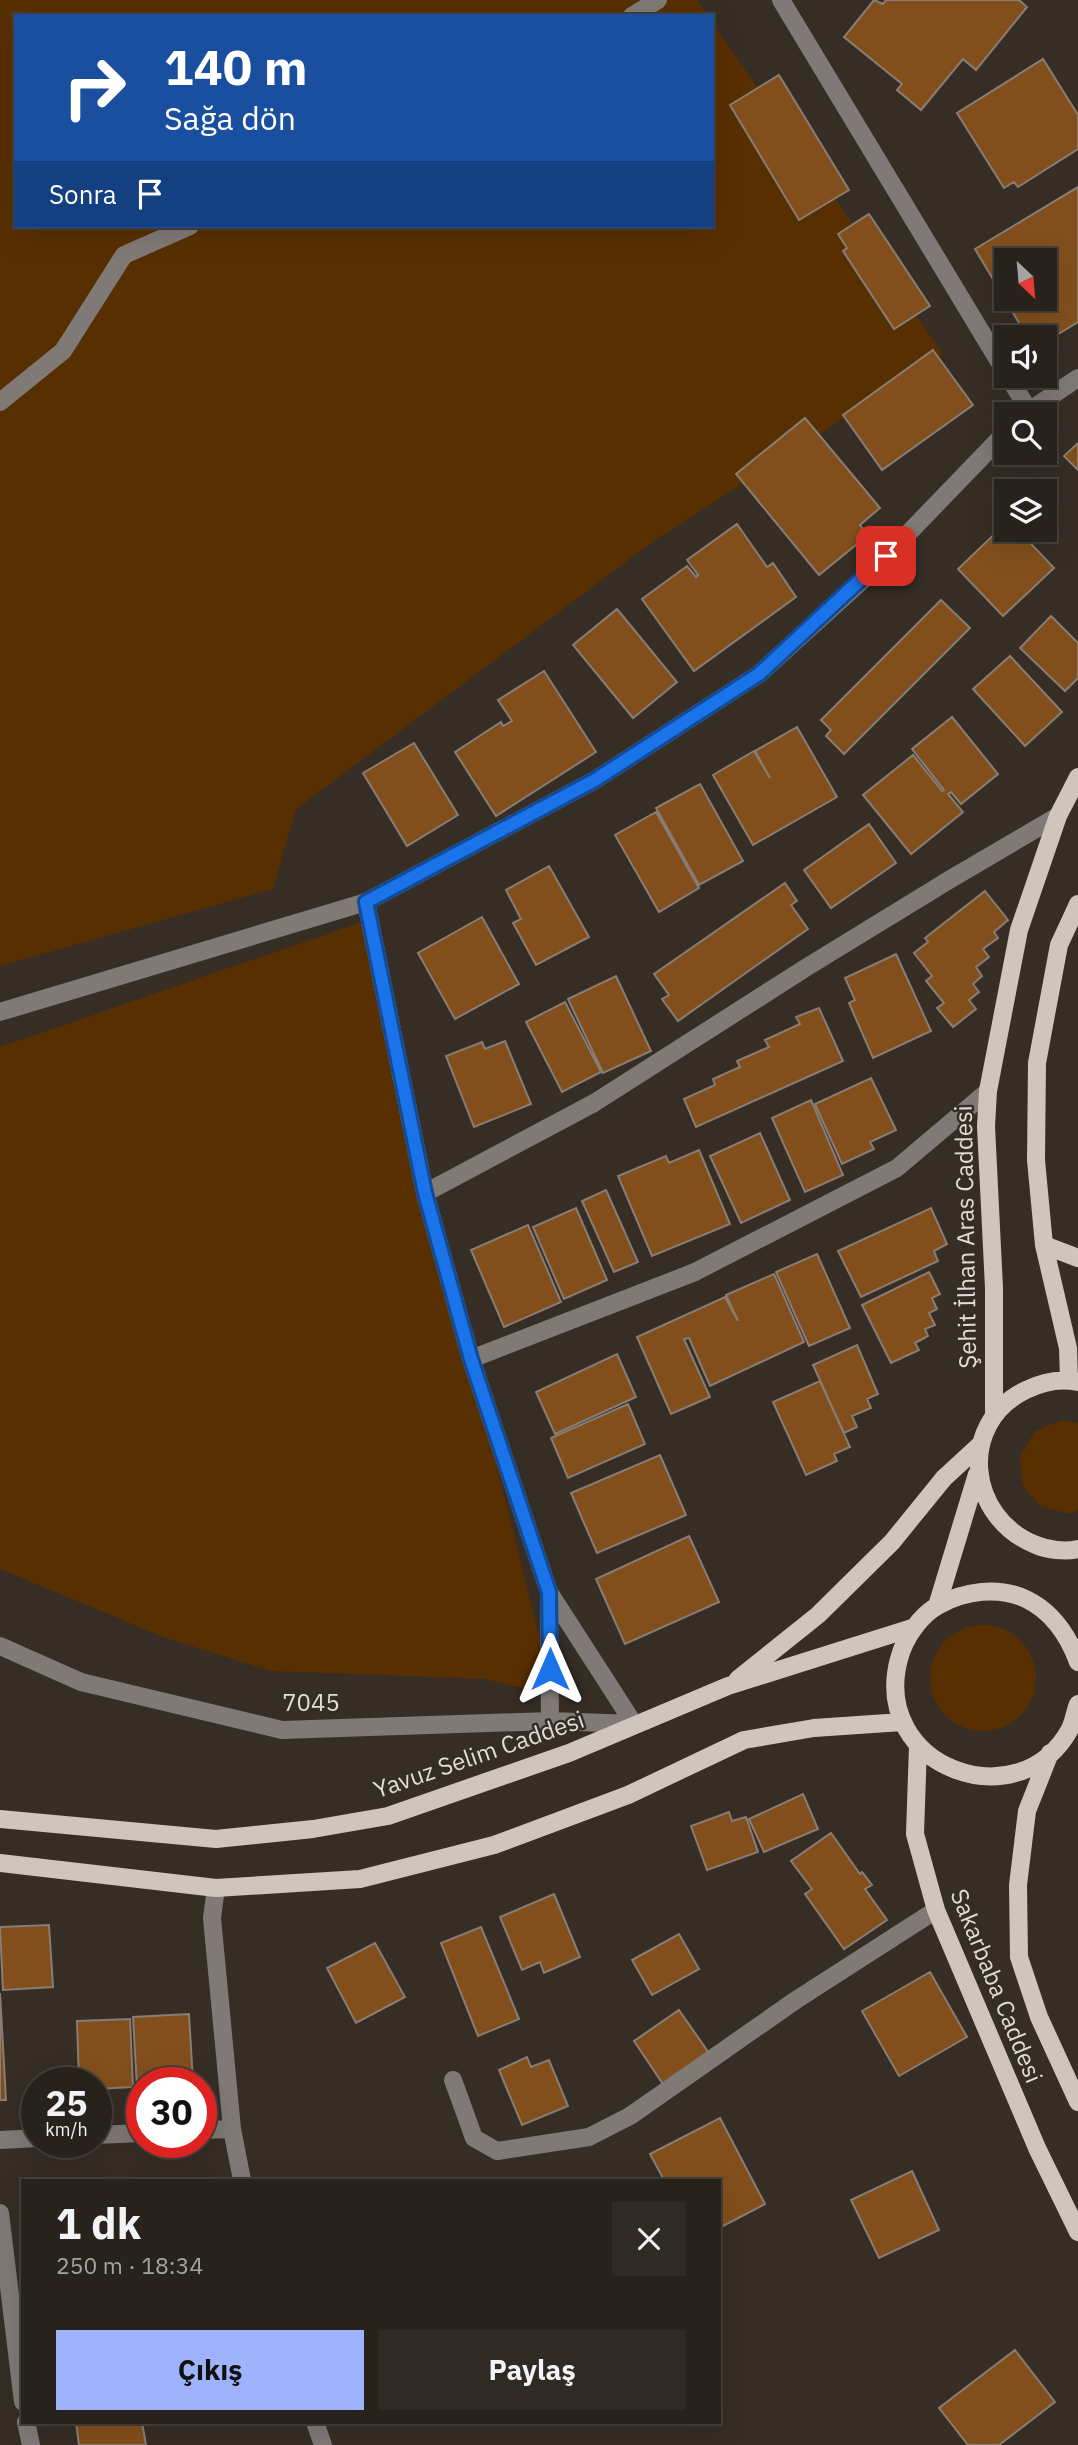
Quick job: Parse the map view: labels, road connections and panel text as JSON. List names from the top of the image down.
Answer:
{
  "streets": {
    "main road": ["Şehit İlhan Aras Caddesi", "Yavuz Selim Caddesi", "Sakarbaba Caddesi"],
    "street": ["7045"]
  },
  "crossings": [
    ["7045", "Yavuz Selim Caddesi"]
  ],
  "north": "bottom right",
  "page": {
    "turn": ["140 m", "Sağa dön"],
    "then": "Sonra",
    "speed": "25 km/h",
    "limit": "30",
    "heading": ["1 dk", "250 m · 18:34"],
    "buttons": ["Çıkış", "Paylaş"]
  }
}
